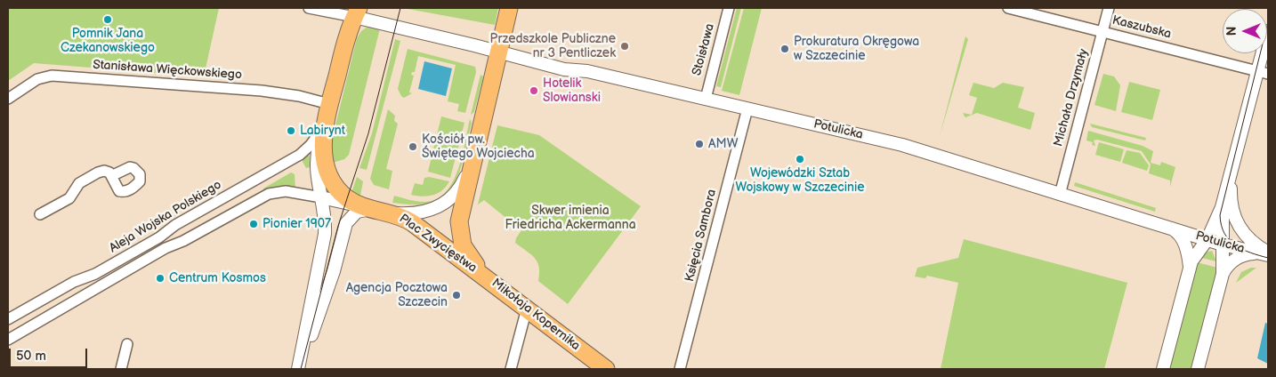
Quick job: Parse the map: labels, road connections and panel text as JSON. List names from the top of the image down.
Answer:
{
  "streets": {
    "main road": ["Plac Zwycięstwa", "Mikołaja Kopernika"],
    "street": [
      "Kaszubska",
      "Stoisława",
      "Stanisława Więckowskiego",
      "Michała Drzymały",
      "Potulicka",
      "Aleja Wojska Polskiego",
      "Księcia Sambora"
    ]
  },
  "crossings": [
    ["Kaszubska", "Michała Drzymały"],
    ["Stoisława", "Potulicka"],
    ["Stanisława Więckowskiego", "Plac Zwycięstwa"],
    ["Michała Drzymały", "Potulicka"],
    ["Potulicka", "Księcia Sambora"],
    ["Potulicka", "Plac Zwycięstwa"],
    ["Aleja Wojska Polskiego", "Plac Zwycięstwa"],
    ["Plac Zwycięstwa", "Mikołaja Kopernika"]
  ],
  "parks": ["Skwer imienia Friedricha Ackermanna"],
  "places": [
    "Pomnik Jana Czekanowskiego",
    "Przedszkole Publiczne nr 3 Pentliczek",
    "Prokuratura Okręgowa w Szczecinie",
    "Hotelik Slowianski",
    "Labirynt",
    "AMW",
    "Kościół pw. Świętego Wojciecha",
    "Wojewódzki Sztab Wojskowy w Szczecinie",
    "Pionier 1907",
    "Centrum Kosmos",
    "Agencja Pocztowa Szczecin"
  ],
  "scale_bar": "50 m",
  "north": "left"
}
